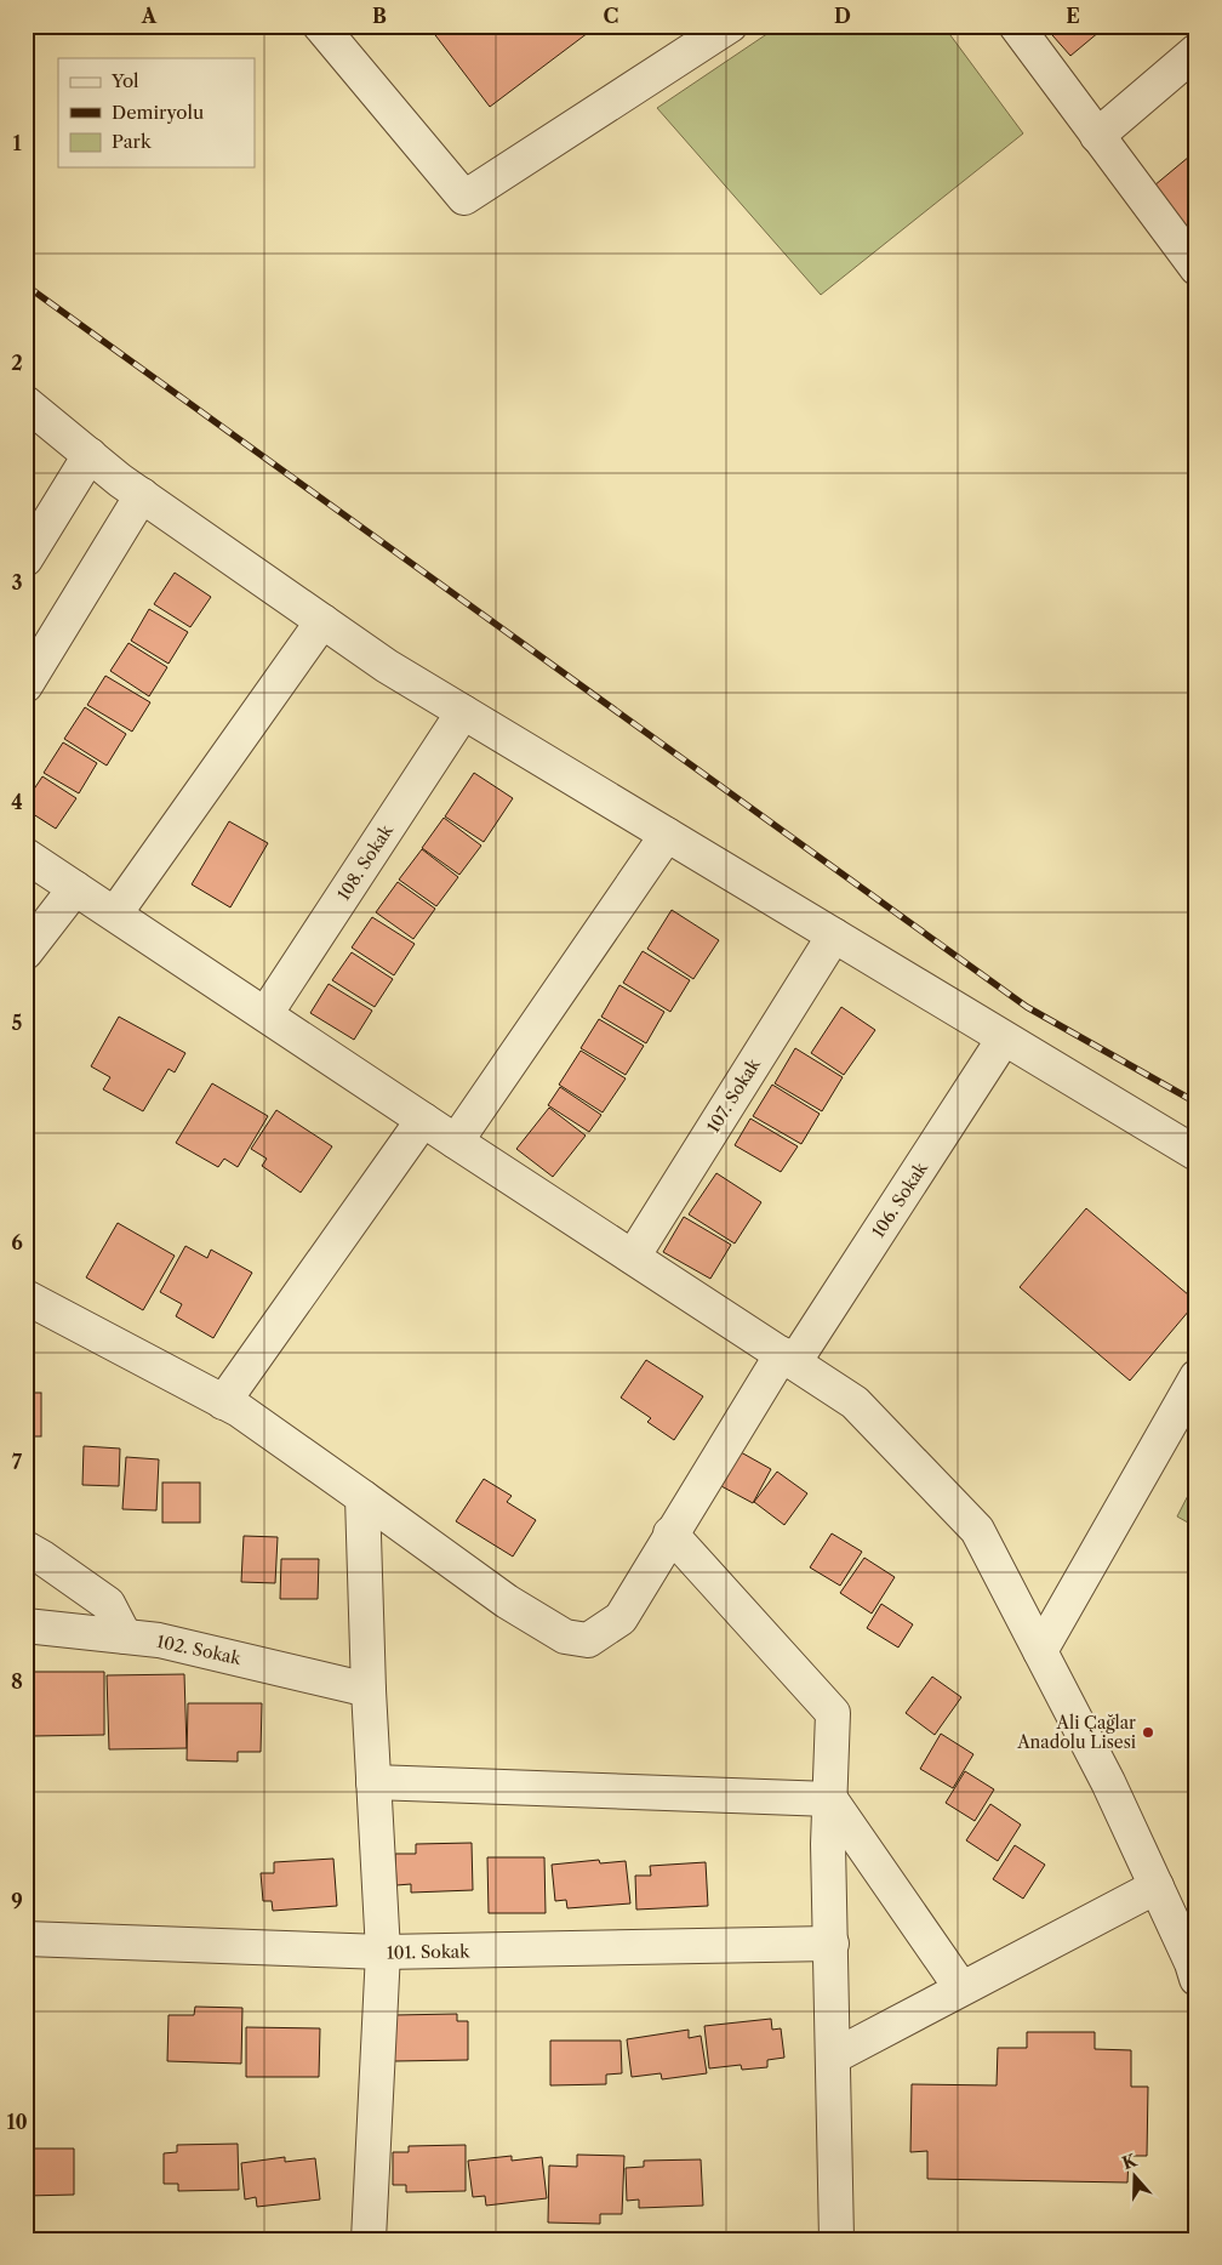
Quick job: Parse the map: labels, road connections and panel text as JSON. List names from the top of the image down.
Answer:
{
  "streets": {
    "street": [
      "108. Sokak",
      "107. Sokak",
      "106. Sokak",
      "102. Sokak",
      "101. Sokak"
    ]
  },
  "places": ["Ali Çağlar Anadolu Lisesi"],
  "legend": ["Yol", "Demiryolu", "Park"],
  "north": "top",
  "grid": {
    "columns": [
      "A",
      "B",
      "C",
      "D",
      "E"
    ],
    "rows": [
      "1",
      "2",
      "3",
      "4",
      "5",
      "6",
      "7",
      "8",
      "9",
      "10"
    ]
  }
}
